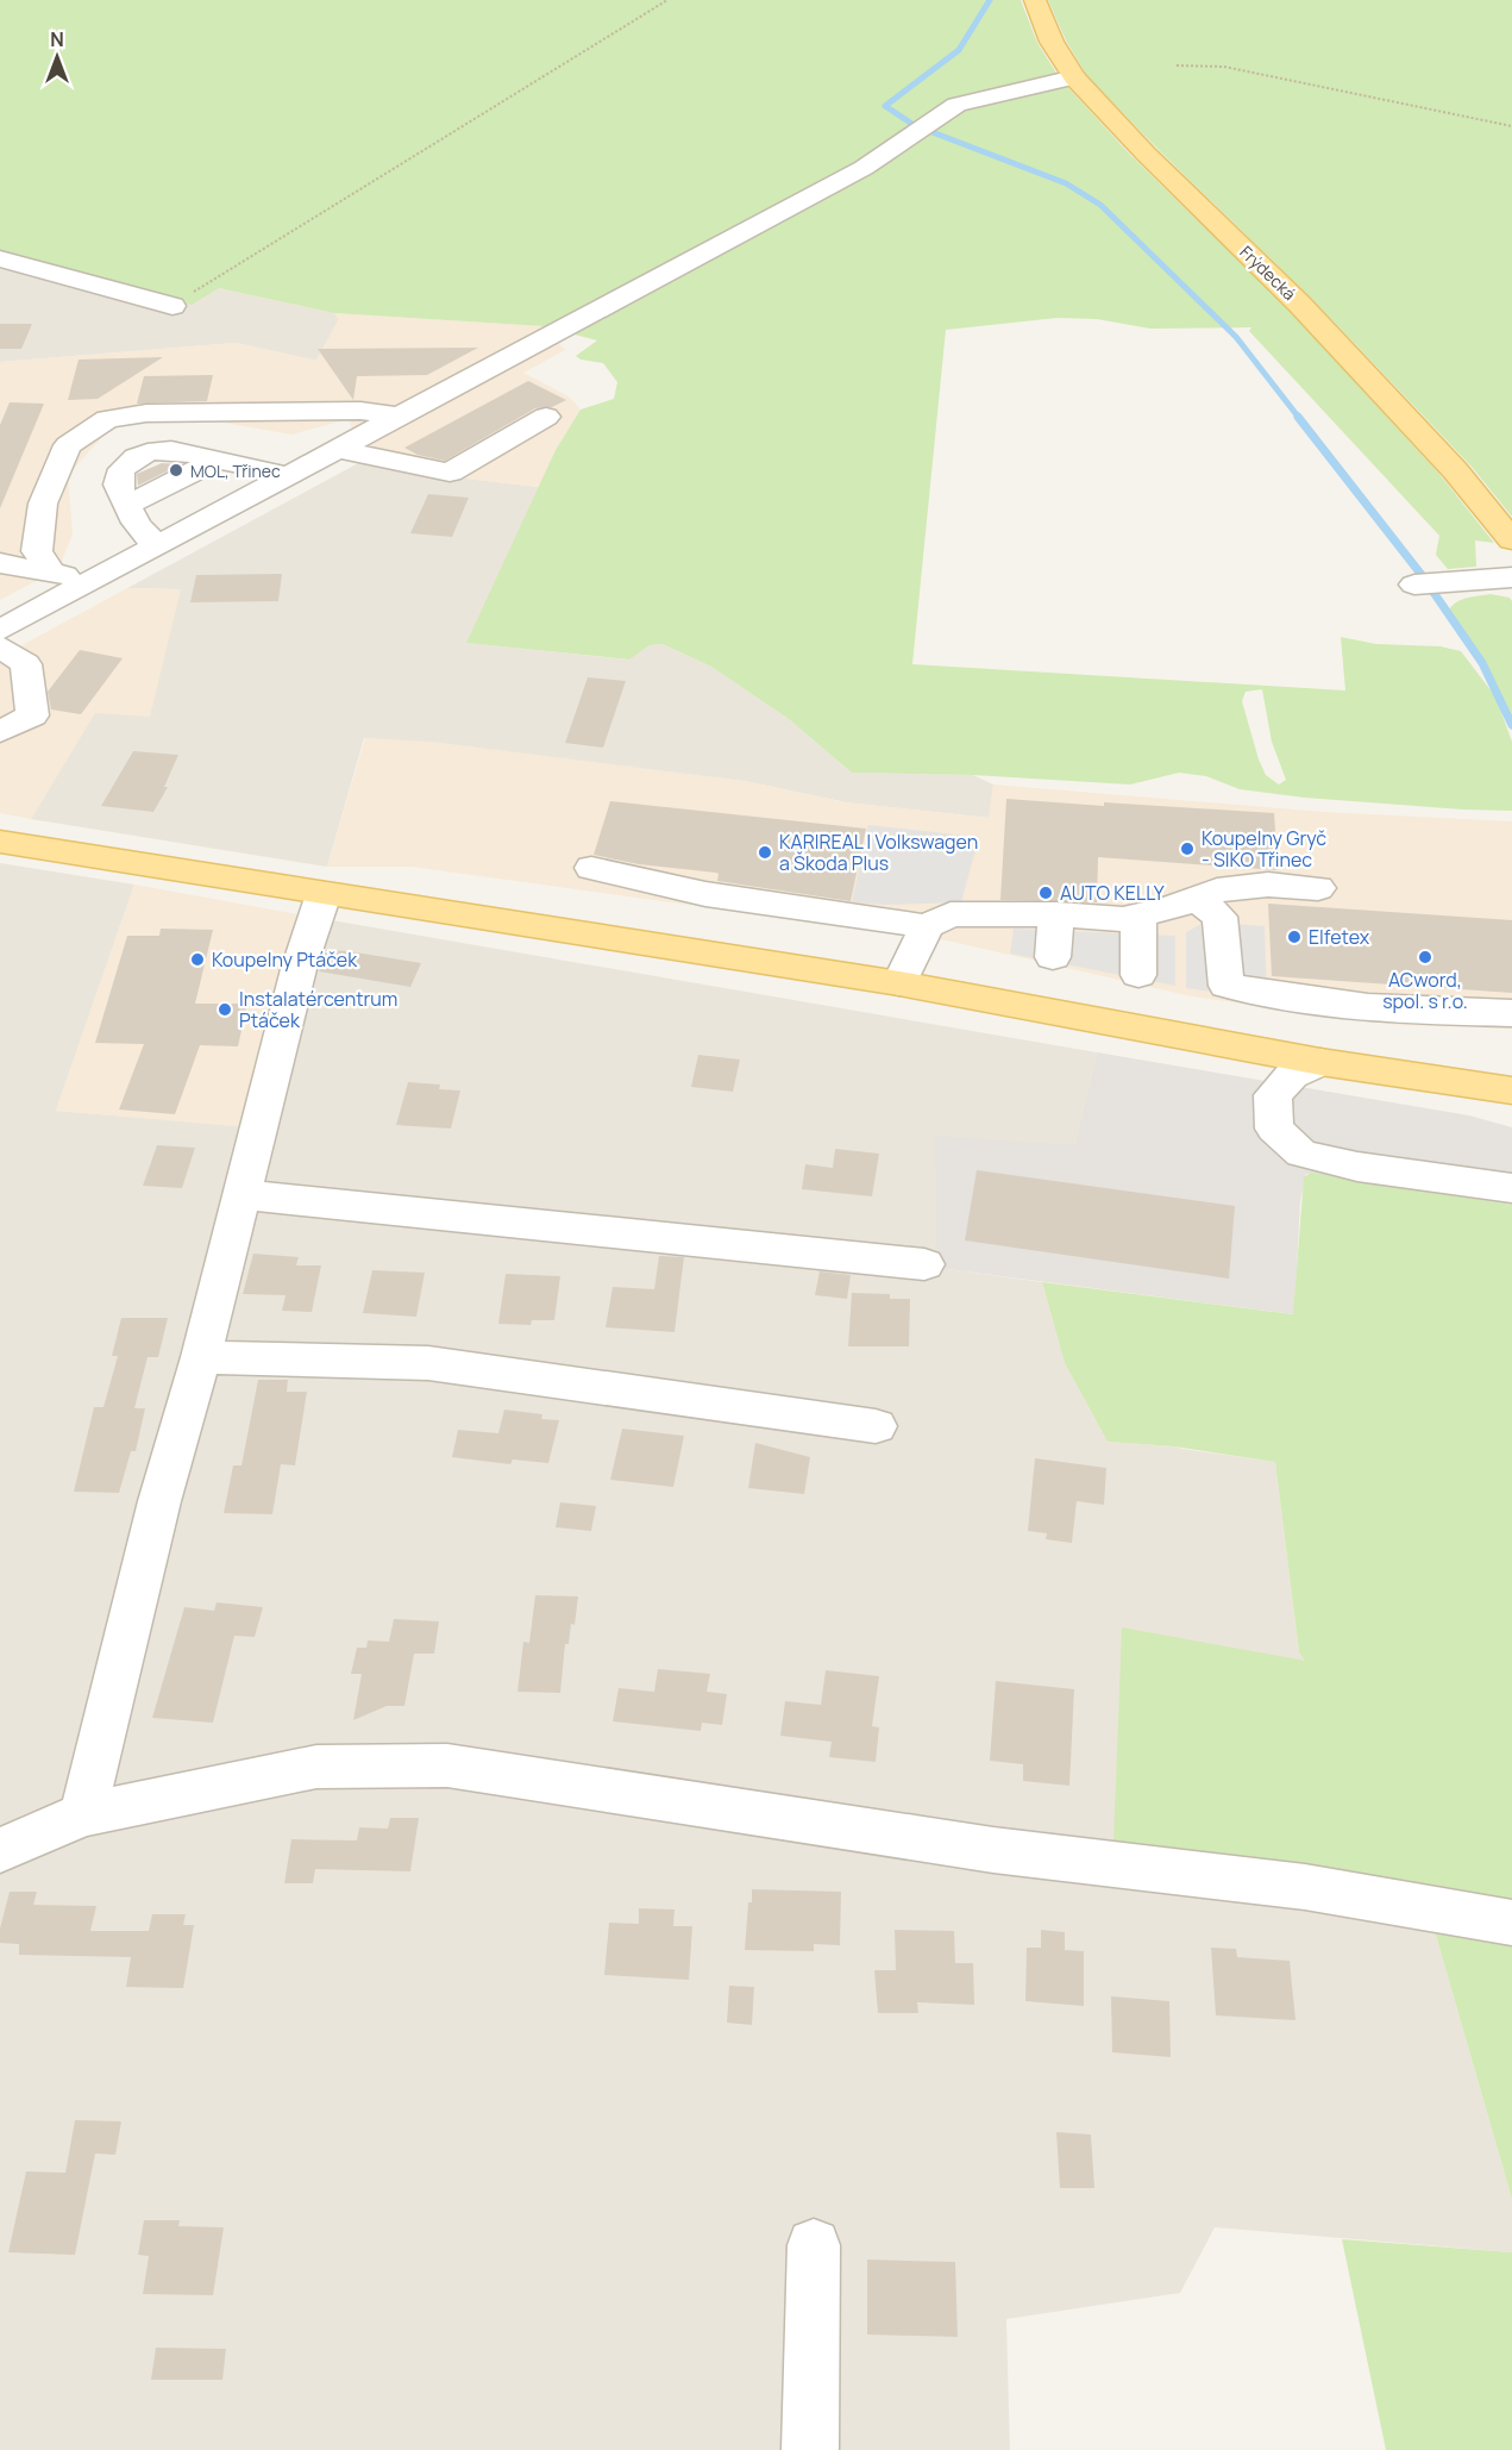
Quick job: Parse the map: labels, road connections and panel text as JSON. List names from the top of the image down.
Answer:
{
  "streets": {
    "main road": ["Frýdecká"]
  },
  "places": [
    "MOL, Třinec",
    "Koupelny Gryč - SIKO Třinec",
    "KARIREAL | Volkswagen a Škoda Plus",
    "AUTO KELLY",
    "Elfetex",
    "ACword, spol. s r.o.",
    "Koupelny Ptáček",
    "Instalatércentrum Ptáček"
  ],
  "north": "top"
}
